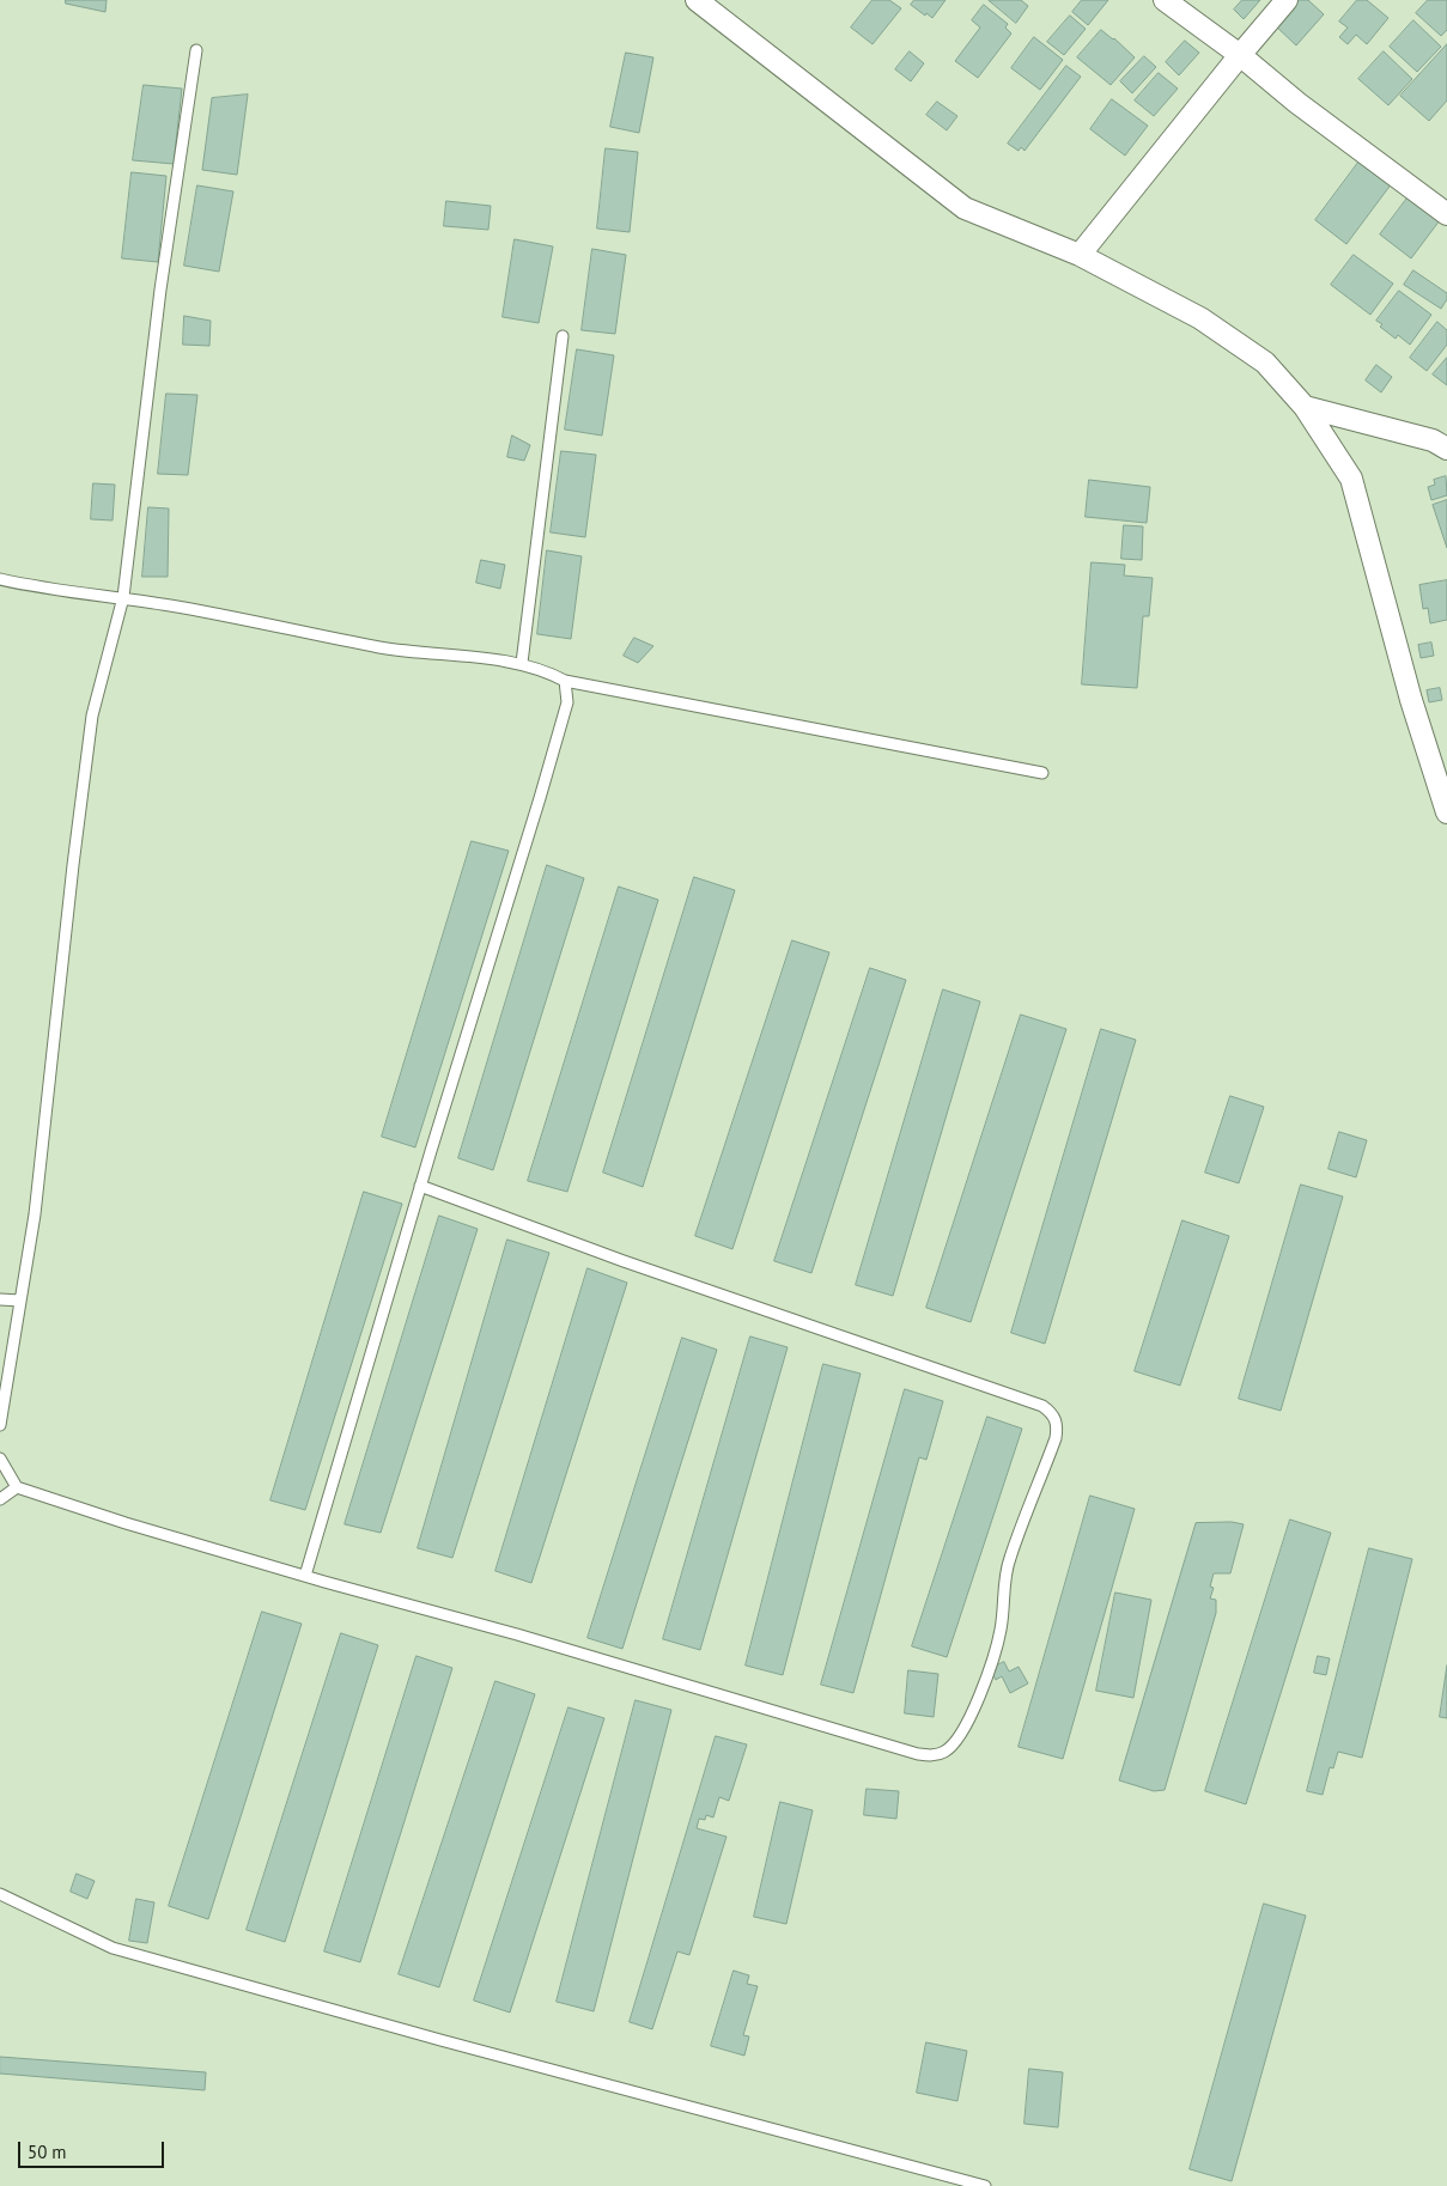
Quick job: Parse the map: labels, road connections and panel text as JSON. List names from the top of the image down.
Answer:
{
  "scale_bar": "50 m"
}
